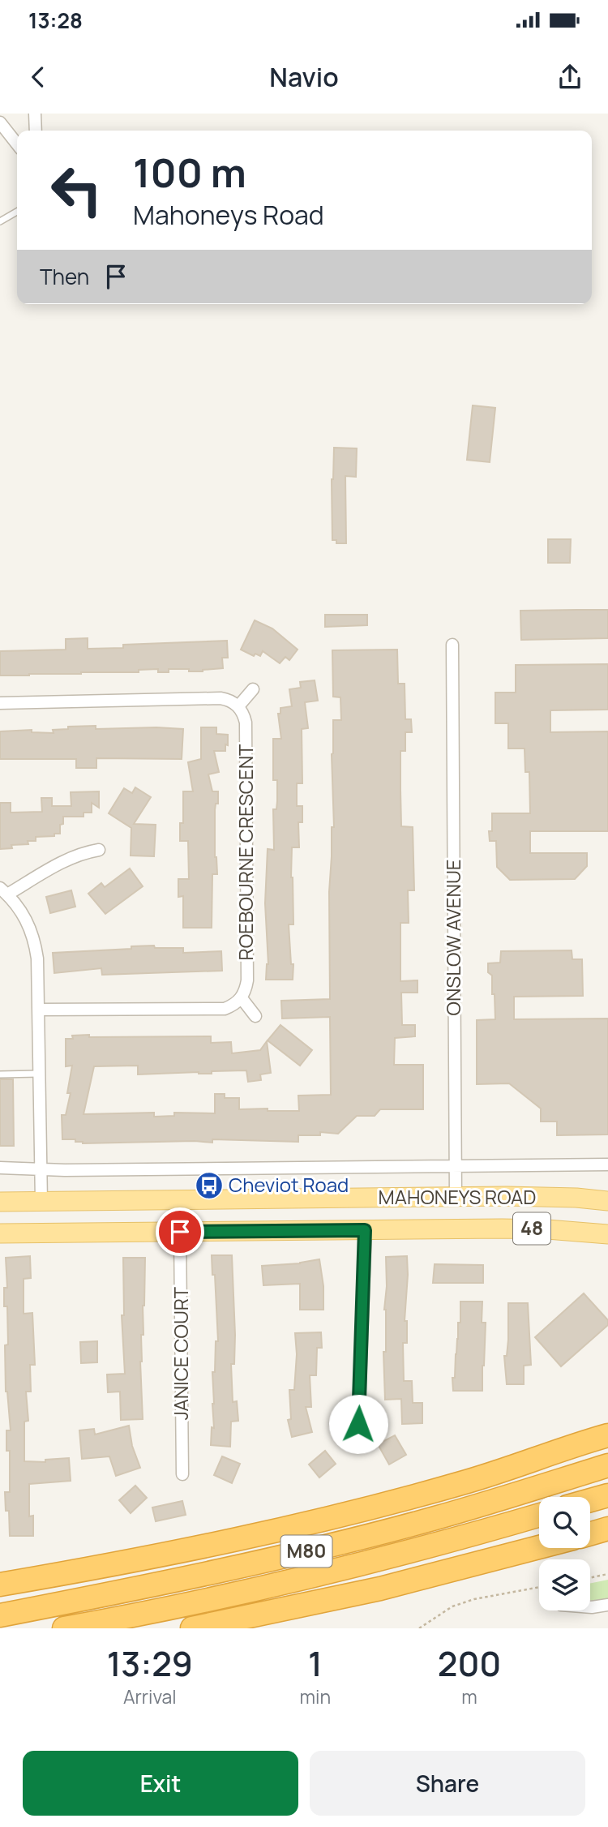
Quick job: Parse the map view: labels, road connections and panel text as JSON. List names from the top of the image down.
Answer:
{
  "streets": {
    "highway": ["M80"],
    "main road": ["ONSLOW AVENUE", "MAHONEYS ROAD", "48"],
    "street": ["ROEBOURNE CRESCENT", "JANICE COURT"]
  },
  "crossings": [
    ["ONSLOW AVENUE", "MAHONEYS ROAD"],
    ["MAHONEYS ROAD", "JANICE COURT"]
  ],
  "places": {
    "bus stop": ["Cheviot Road"]
  },
  "page": {
    "status": "13:28",
    "header": "Navio",
    "turn": ["100 m", "Mahoneys Road"],
    "then": "Then",
    "eta": [
      "13:29",
      "Arrival",
      "1",
      "min",
      "200",
      "m"
    ],
    "buttons": ["Exit", "Share"]
  }
}
